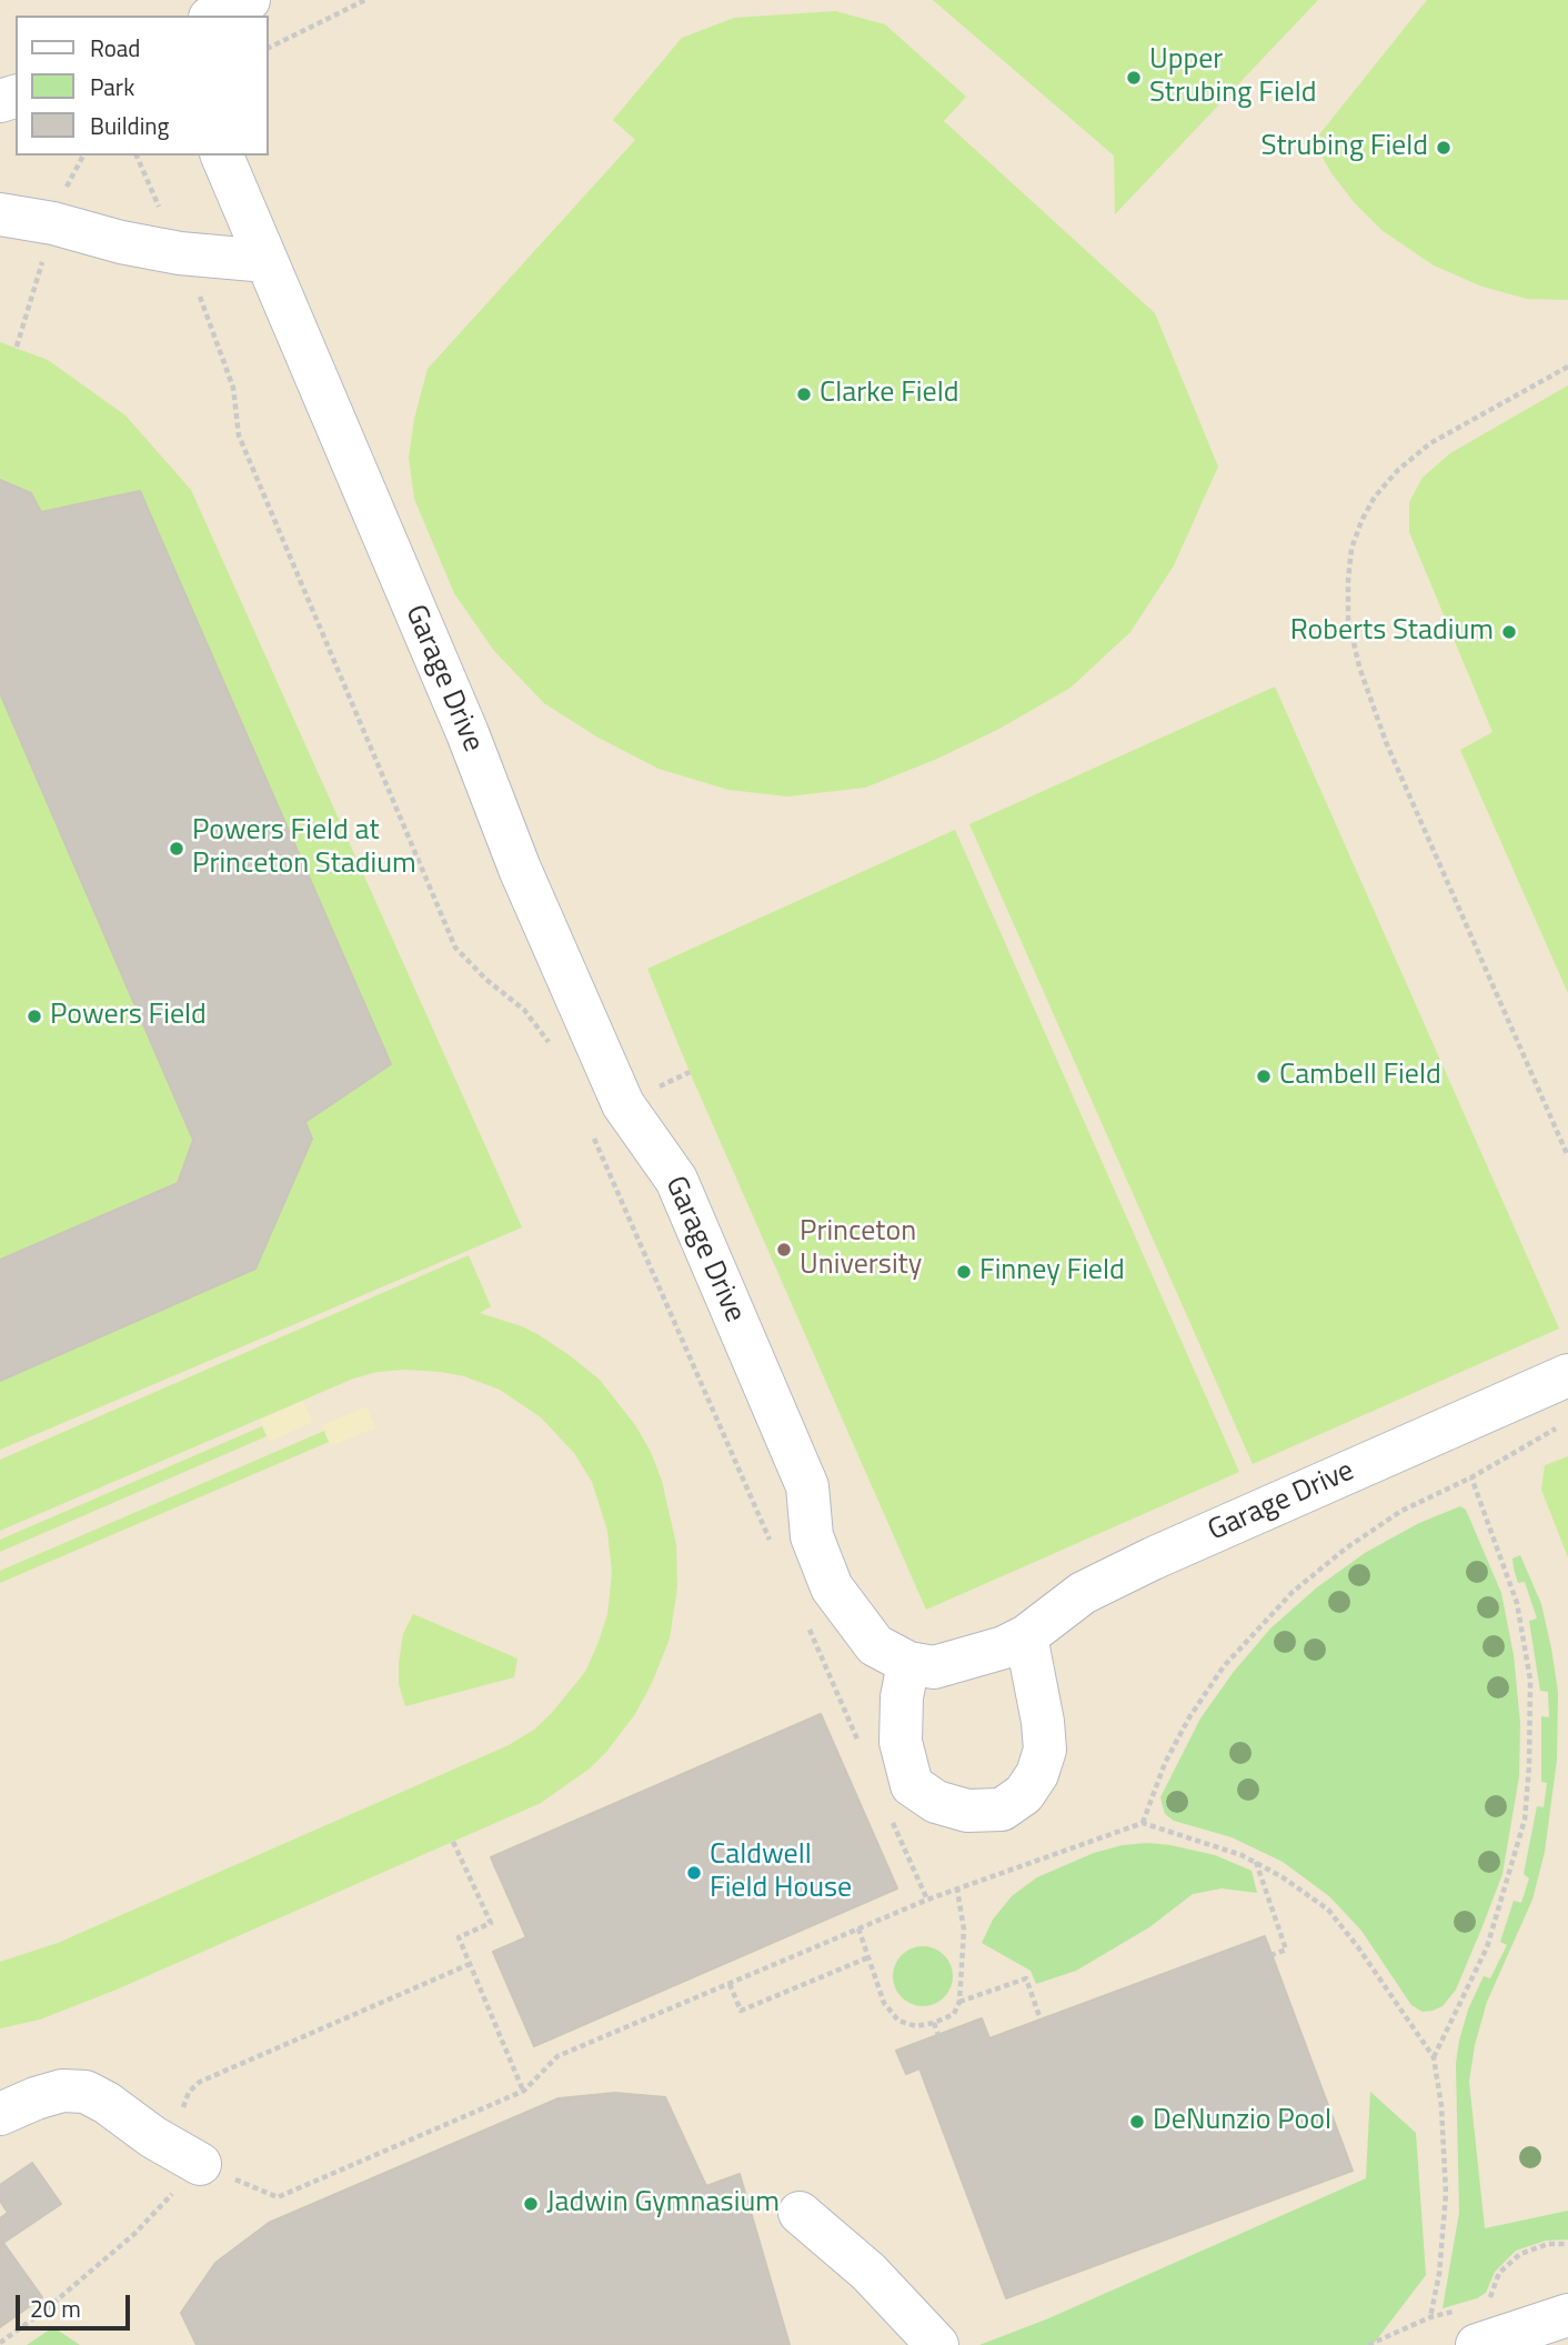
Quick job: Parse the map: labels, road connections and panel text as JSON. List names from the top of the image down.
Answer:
{
  "streets": {
    "street": ["Garage Drive"]
  },
  "places": [
    "Upper Strubing Field",
    "Strubing Field",
    "Clarke Field",
    "Roberts Stadium",
    "Powers Field at Princeton Stadium",
    "Powers Field",
    "Cambell Field",
    "Princeton University",
    "Finney Field",
    "Caldwell Field House",
    "DeNunzio Pool",
    "Jadwin Gymnasium"
  ],
  "legend": ["Road", "Park", "Building"],
  "scale_bar": "20 m"
}
